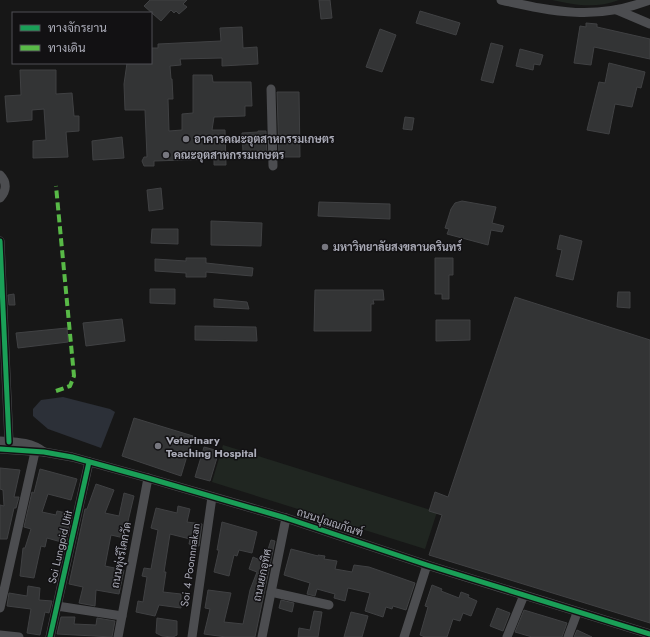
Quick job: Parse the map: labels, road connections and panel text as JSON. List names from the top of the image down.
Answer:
{
  "streets": {
    "street": [
      "ถนนปุณณกัณฑ์",
      "Soi Lungpid Utit",
      "ถนนทุ่งรีโคกวัด",
      "Soi 4 Poonnnakan",
      "ถนนยกอุทิศ"
    ]
  },
  "crossings": [
    ["ถนนปุณณกัณฑ์", "Soi Lungpid Utit"],
    ["ถนนปุณณกัณฑ์", "ถนนทุ่งรีโคกวัด"],
    ["ถนนปุณณกัณฑ์", "Soi 4 Poonnnakan"],
    ["ถนนปุณณกัณฑ์", "ถนนยกอุทิศ"]
  ],
  "places": [
    "อาคารคณะอุตสาหกรรมเกษตร",
    "คณะอุตสาหกรรมเกษตร",
    "มหาวิทยาลัยสงขลานครินทร์",
    "Veterinary Teaching Hospital"
  ],
  "legend": ["ทางจักรยาน", "ทางเดิน"]
}
